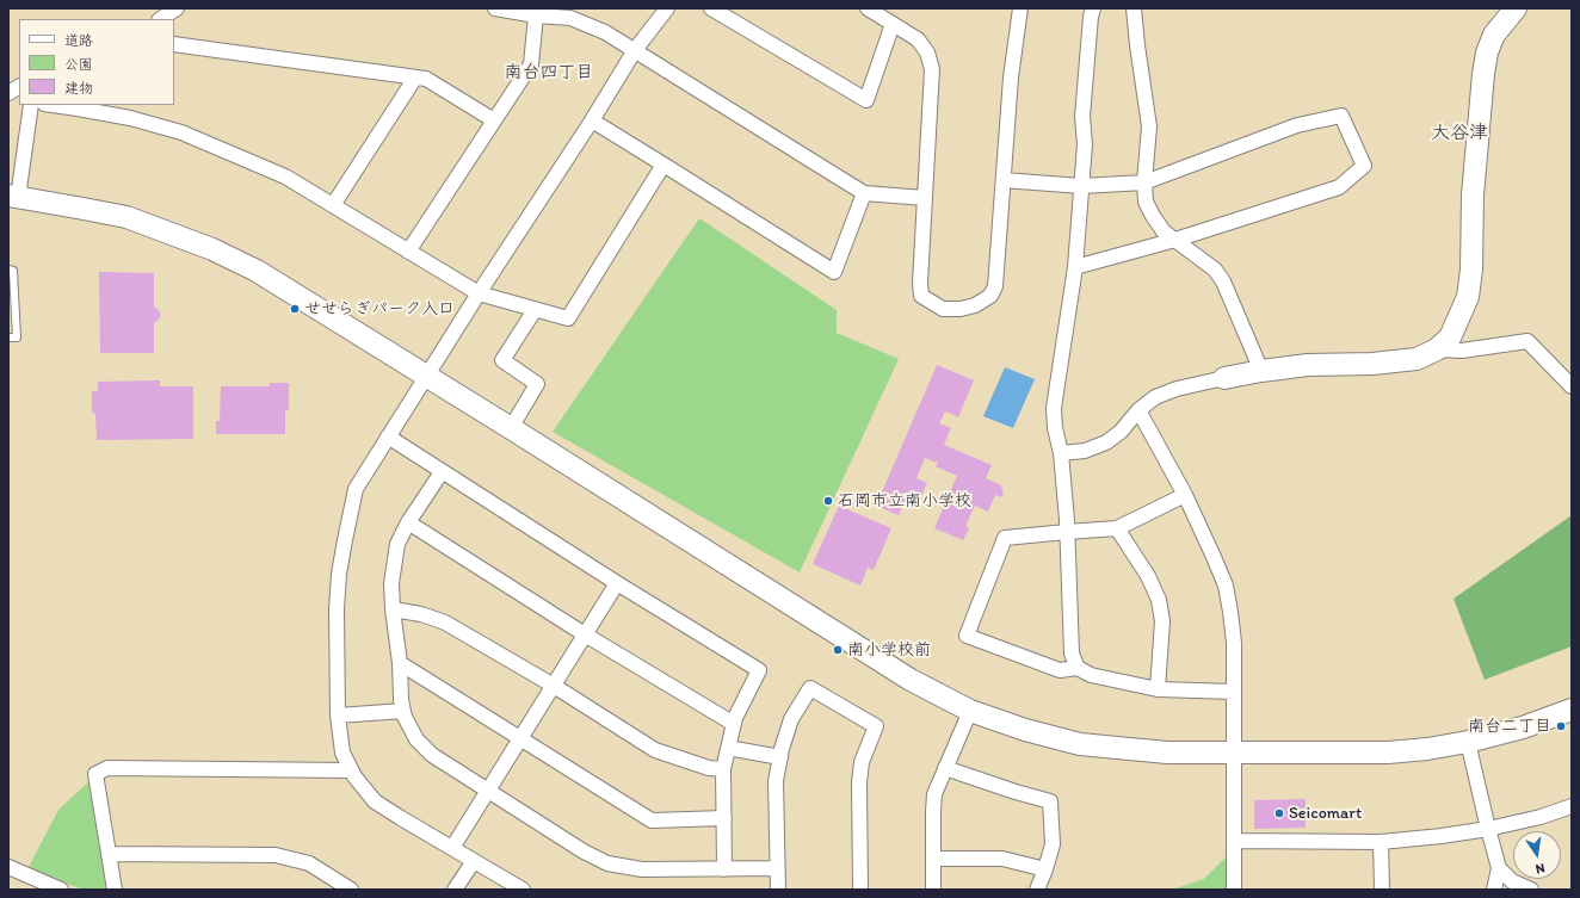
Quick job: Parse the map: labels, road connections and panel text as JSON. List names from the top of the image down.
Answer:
{
  "districts": ["南台四丁目", "大谷津"],
  "places": [
    "せせらぎパーク入口",
    "石岡市立南小学校",
    "南小学校前",
    "南台二丁目",
    "Seicomart"
  ],
  "legend": ["道路", "公園", "建物"],
  "north": "bottom"
}
